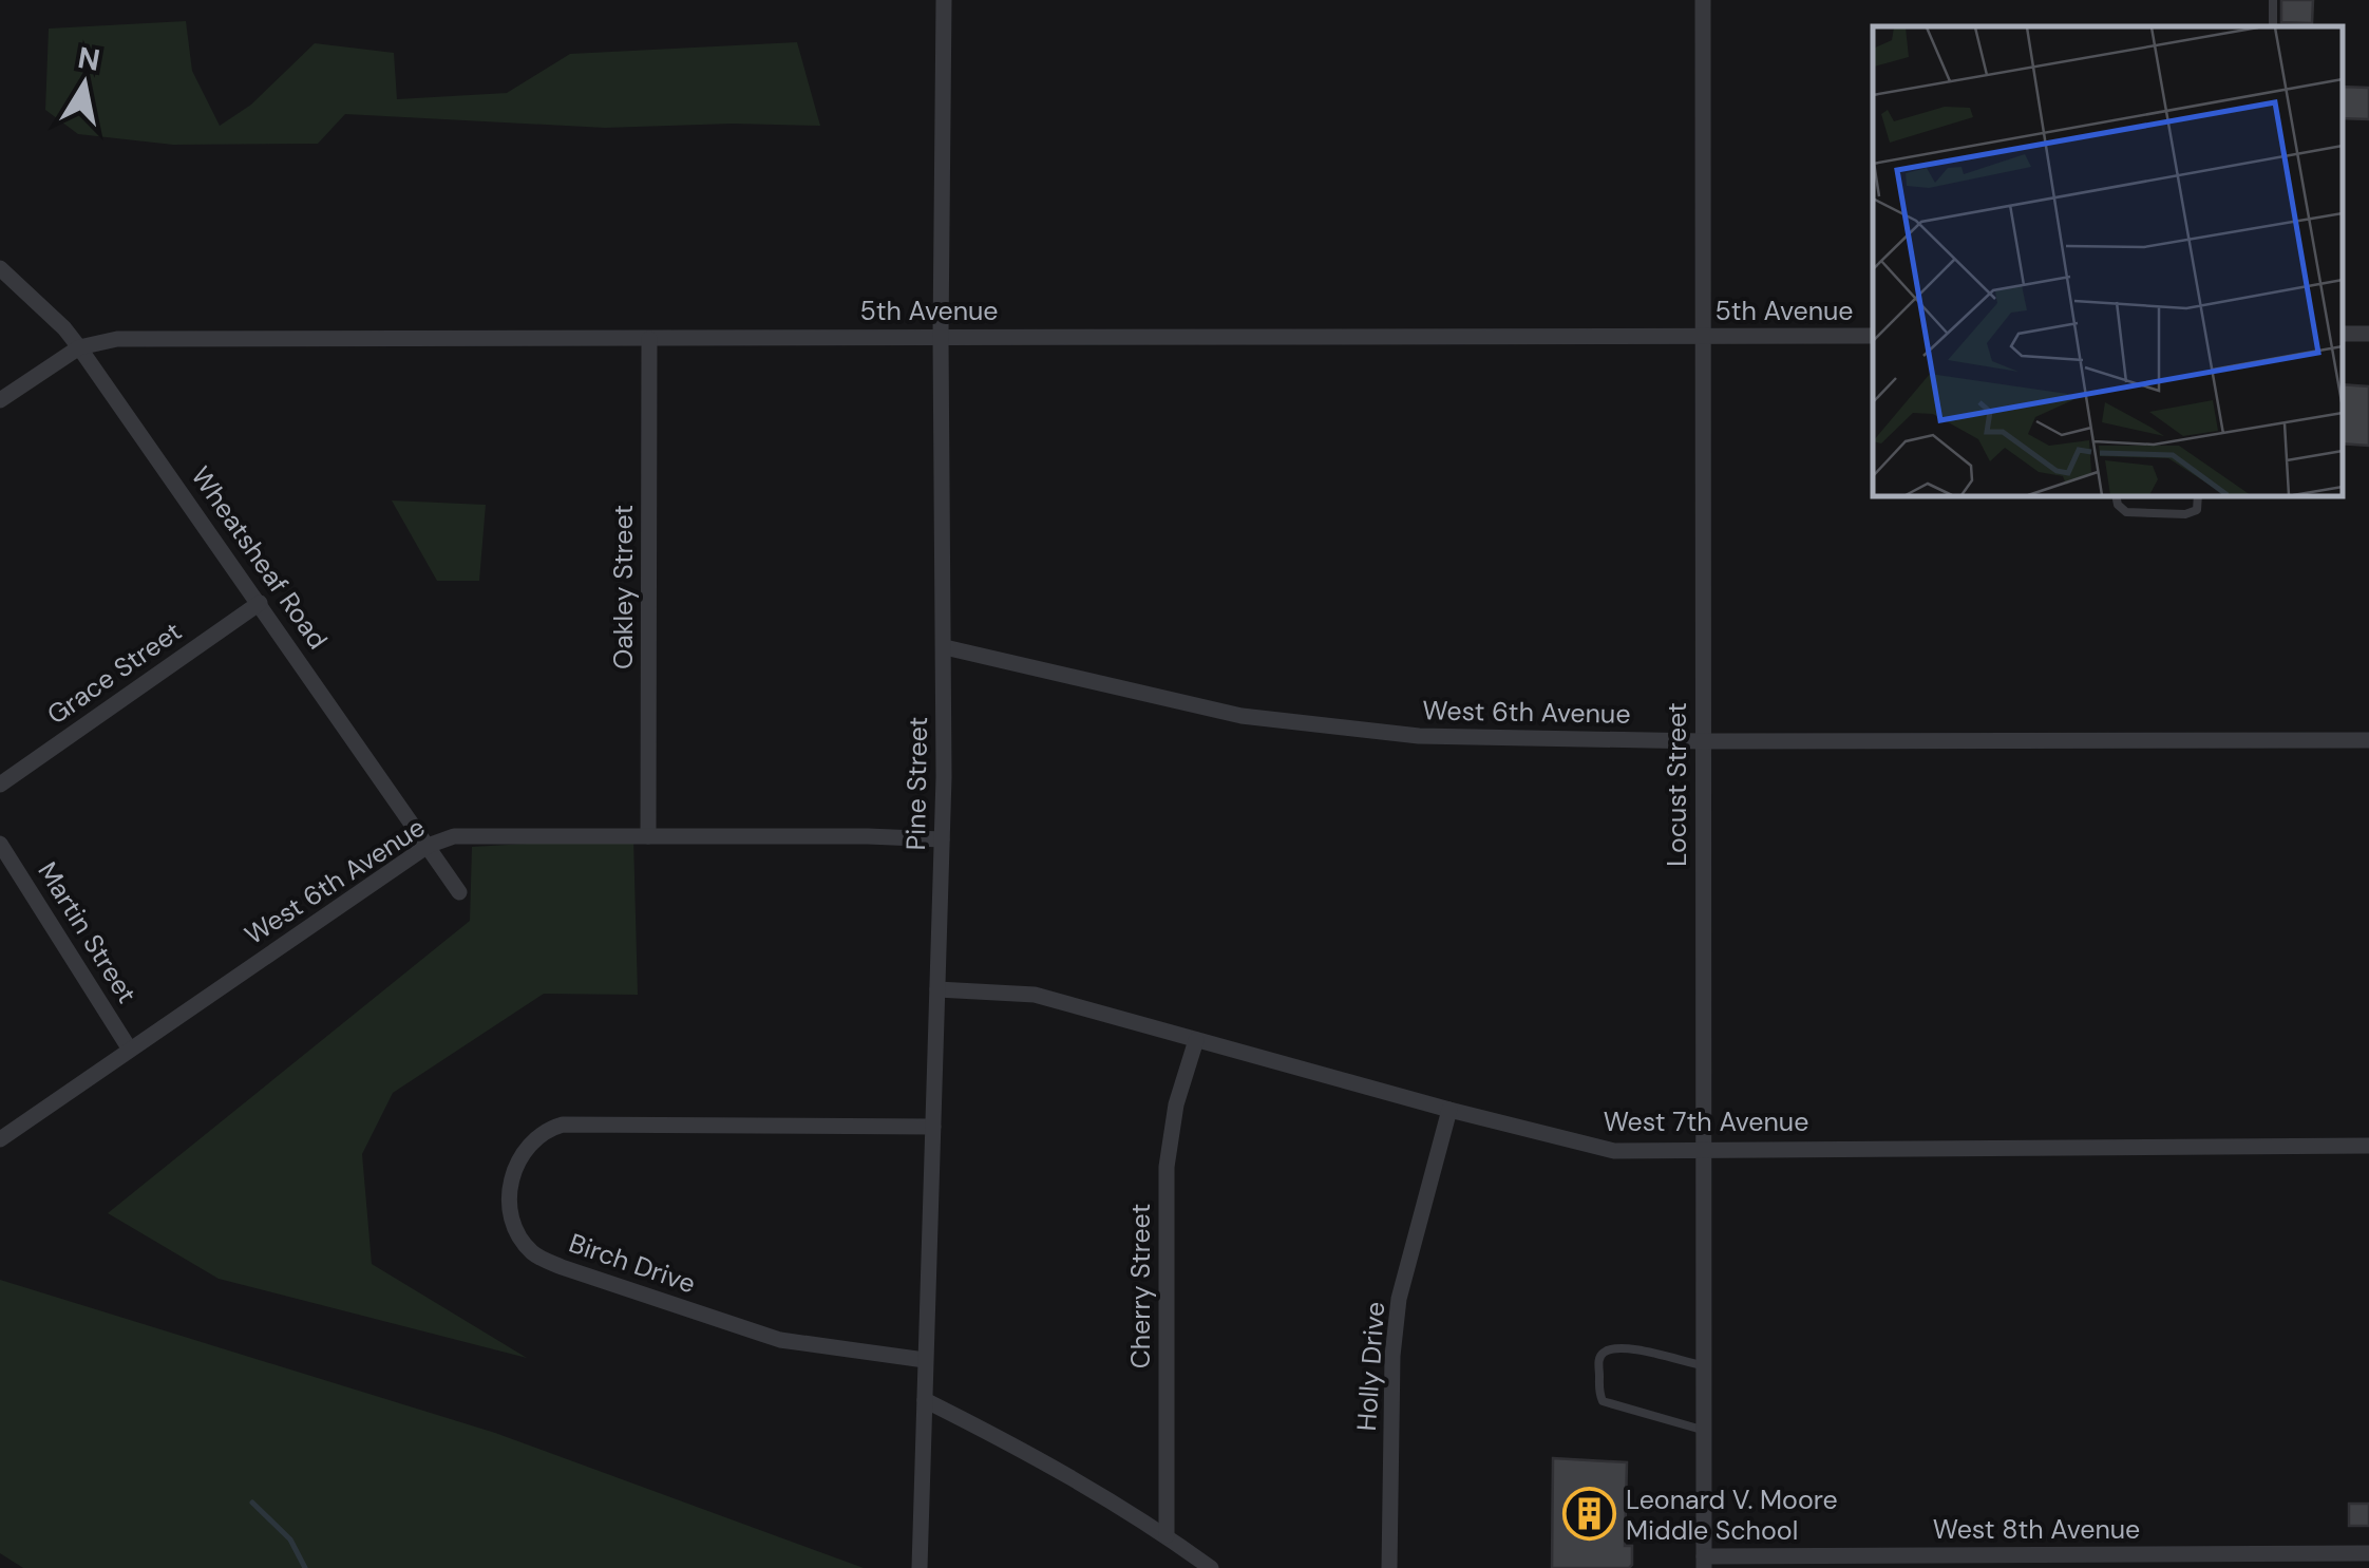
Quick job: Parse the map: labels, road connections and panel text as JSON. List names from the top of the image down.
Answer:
{
  "streets": {
    "street": [
      "5th Avenue",
      "Wheatsheaf Road",
      "Oakley Street",
      "Grace Street",
      "West 6th Avenue",
      "Pine Street",
      "Locust Street",
      "Martin Street",
      "West 7th Avenue",
      "Birch Drive",
      "Cherry Street",
      "Holly Drive",
      "West 8th Avenue"
    ]
  },
  "crossings": [
    ["5th Avenue", "Wheatsheaf Road"],
    ["5th Avenue", "Oakley Street"],
    ["5th Avenue", "Pine Street"],
    ["5th Avenue", "Locust Street"],
    ["Wheatsheaf Road", "Grace Street"],
    ["Wheatsheaf Road", "West 6th Avenue"],
    ["Oakley Street", "West 6th Avenue"],
    ["West 6th Avenue", "Pine Street"],
    ["West 6th Avenue", "Locust Street"],
    ["West 6th Avenue", "Martin Street"],
    ["Pine Street", "West 7th Avenue"],
    ["Pine Street", "Birch Drive"],
    ["Locust Street", "West 7th Avenue"],
    ["Locust Street", "West 8th Avenue"],
    ["West 7th Avenue", "Cherry Street"],
    ["West 7th Avenue", "Holly Drive"]
  ],
  "places": {
    "building": ["Leonard V. Moore Middle School"]
  },
  "north": "top"
}
